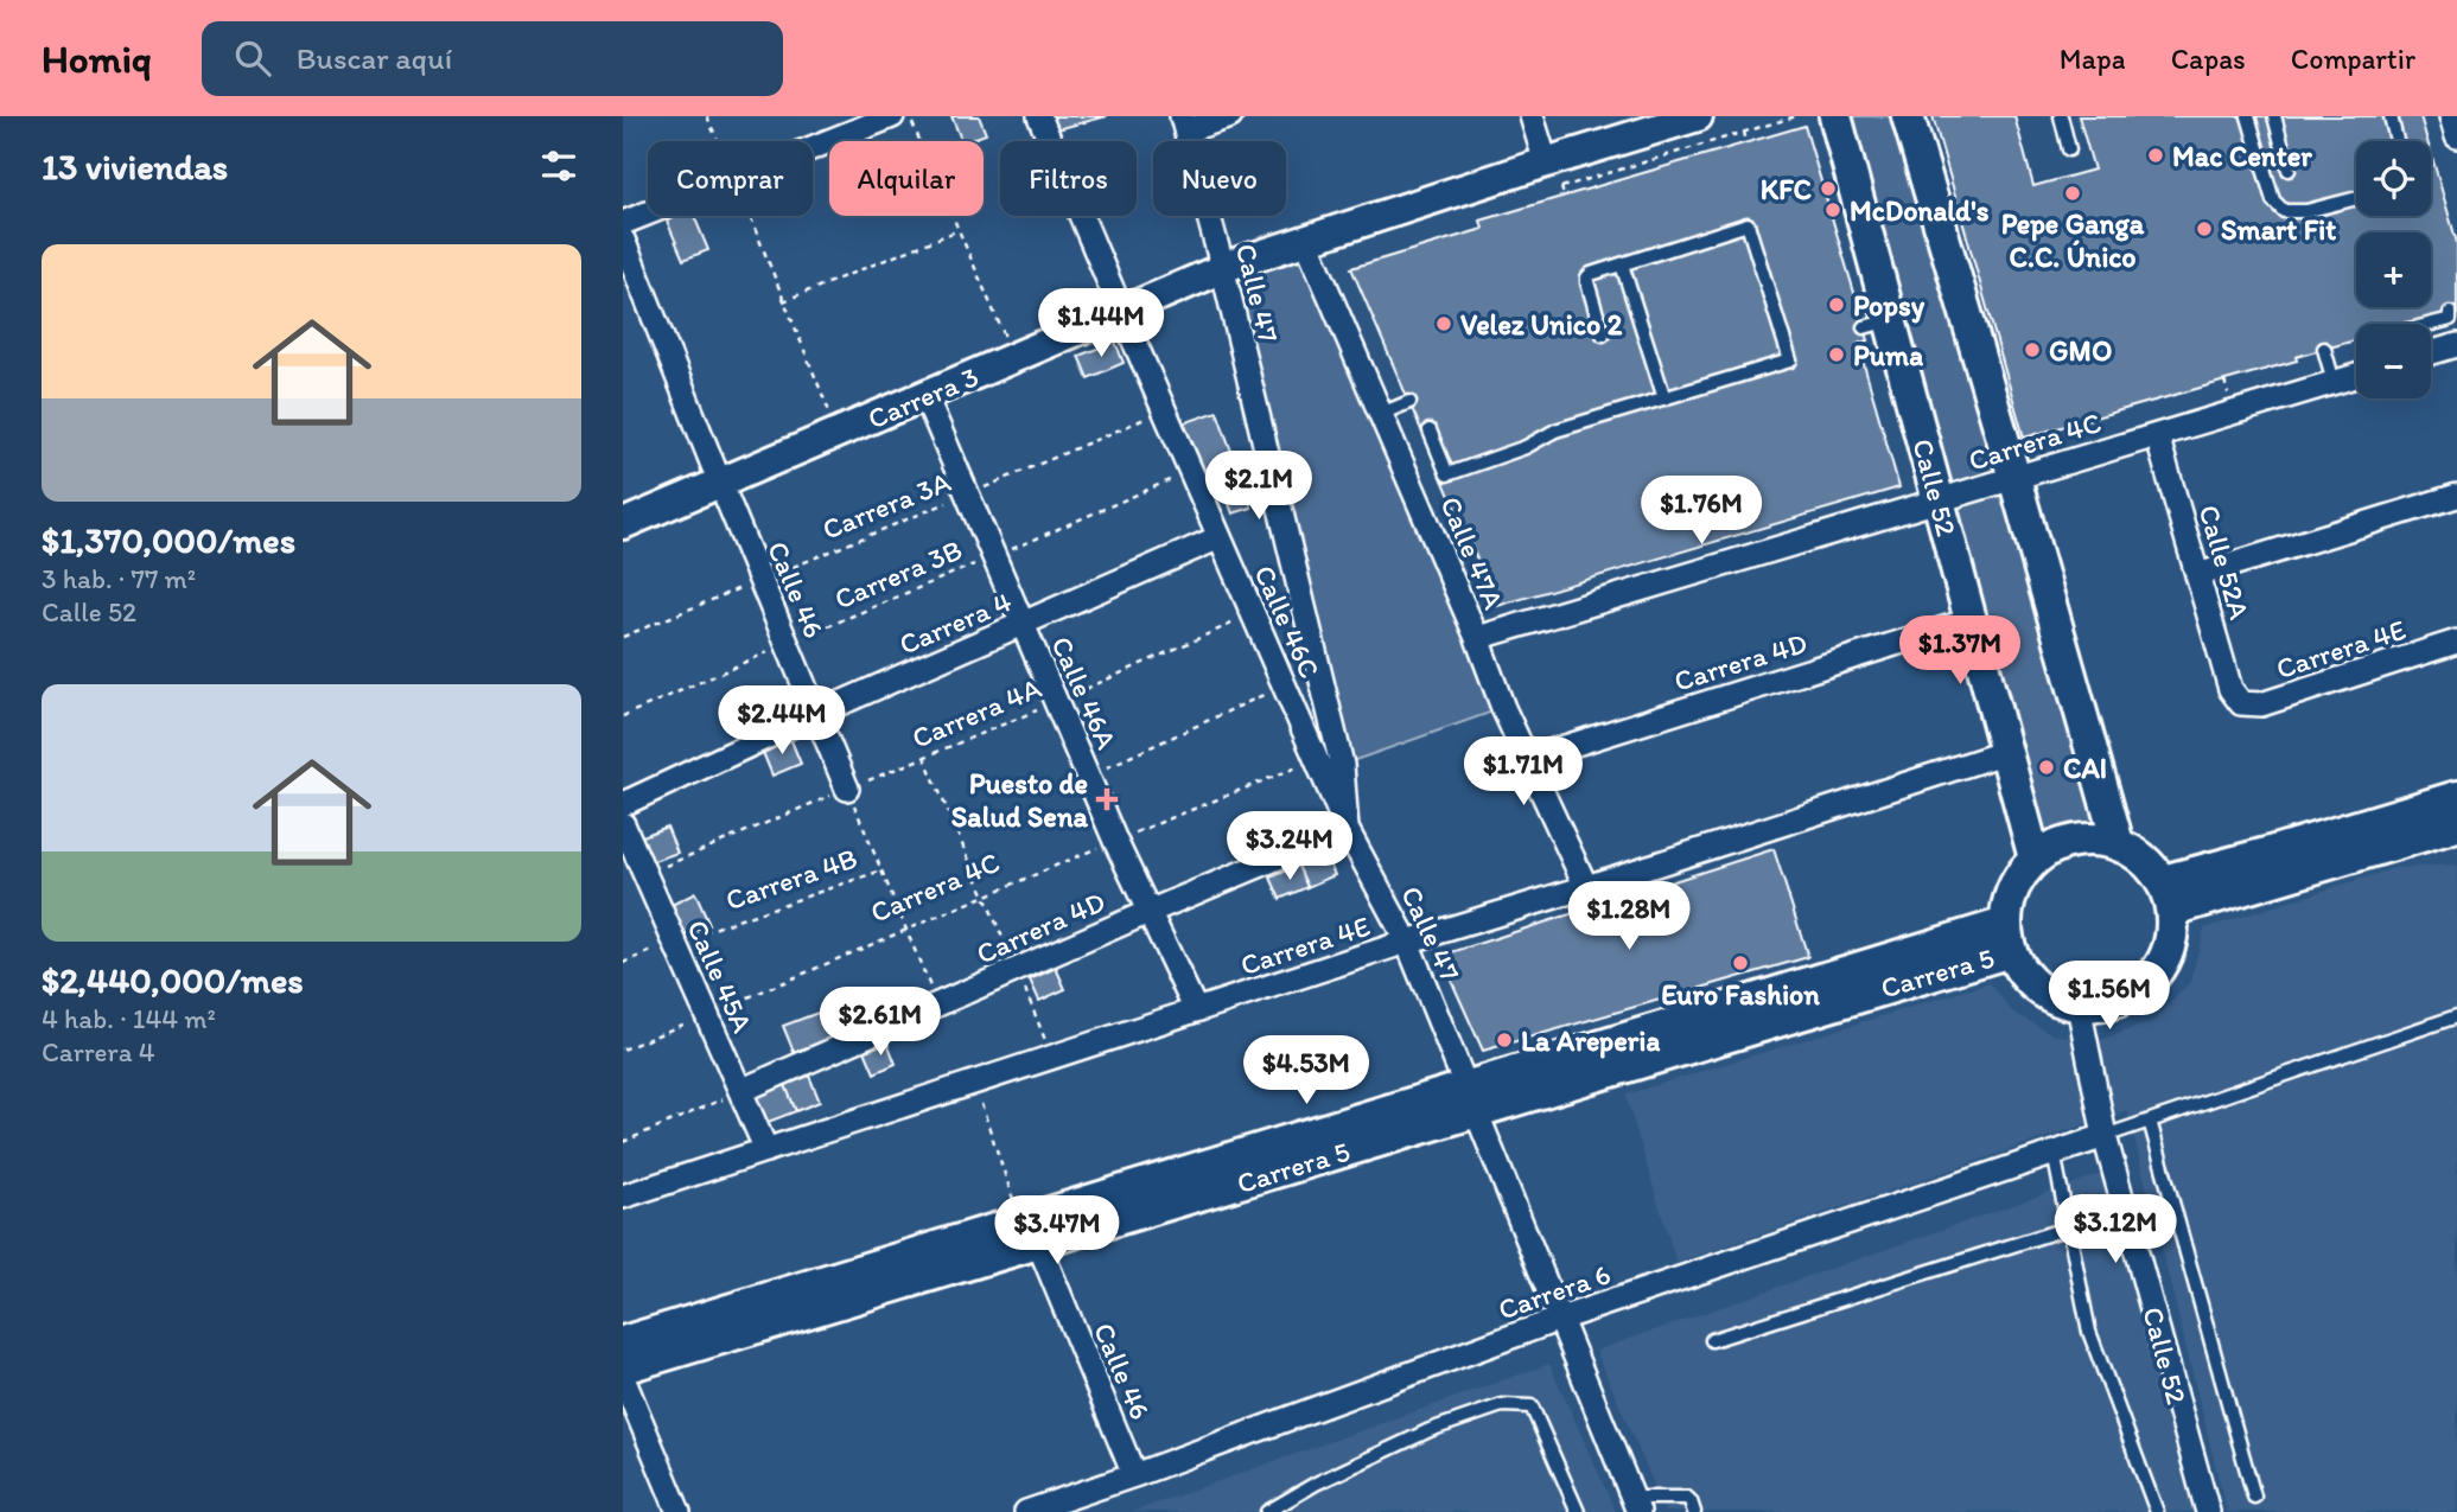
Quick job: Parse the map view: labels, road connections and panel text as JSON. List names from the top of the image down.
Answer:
{
  "streets": {
    "main road": ["Calle 52", "Carrera 5"],
    "street": [
      "Calle 47",
      "Carrera 3",
      "Carrera 4C",
      "Calle 47A",
      "Calle 52A",
      "Calle 46",
      "Calle 46C",
      "Carrera 4",
      "Carrera 4E",
      "Carrera 4D",
      "Calle 46A",
      "Calle 45A",
      "Carrera 6"
    ],
    "path": [
      "Carrera 3A",
      "Carrera 3B",
      "Carrera 4A",
      "Carrera 4B"
    ]
  },
  "crossings": [
    ["Calle 47", "Carrera 3"],
    ["Calle 47", "Calle 46C"],
    ["Calle 47", "Carrera 4E"],
    ["Calle 47", "Carrera 4D"],
    ["Calle 47", "Carrera 5"],
    ["Calle 47", "Carrera 6"],
    ["Carrera 3", "Calle 47A"],
    ["Carrera 3", "Calle 46"],
    ["Carrera 3", "Calle 46C"],
    ["Carrera 3", "Calle 46A"],
    ["Carrera 4C", "Calle 52"],
    ["Carrera 4C", "Calle 47A"],
    ["Carrera 4C", "Calle 52A"],
    ["Carrera 4C", "Calle 46C"],
    ["Carrera 4C", "Calle 46A"],
    ["Carrera 4C", "Calle 45A"],
    ["Calle 52", "Carrera 4E"],
    ["Calle 52", "Carrera 4D"],
    ["Calle 52", "Carrera 5"],
    ["Calle 52", "Carrera 6"],
    ["Carrera 3A", "Calle 46"],
    ["Carrera 3A", "Calle 46C"],
    ["Carrera 3A", "Calle 46A"],
    ["Calle 47A", "Carrera 4E"],
    ["Calle 47A", "Carrera 4D"],
    ["Calle 52A", "Carrera 4E"],
    ["Carrera 3B", "Calle 46"],
    ["Carrera 3B", "Calle 46C"],
    ["Carrera 3B", "Calle 46A"],
    ["Calle 46", "Carrera 4"],
    ["Calle 46", "Carrera 4A"],
    ["Calle 46", "Carrera 5"],
    ["Calle 46", "Carrera 6"],
    ["Calle 46C", "Carrera 4"],
    ["Calle 46C", "Carrera 4D"],
    ["Calle 46C", "Carrera 4A"],
    ["Carrera 4", "Calle 46A"],
    ["Carrera 4E", "Calle 46A"],
    ["Carrera 4E", "Calle 45A"],
    ["Carrera 4D", "Calle 46A"],
    ["Carrera 4D", "Calle 45A"],
    ["Calle 46A", "Carrera 4A"],
    ["Carrera 4A", "Calle 45A"],
    ["Carrera 4B", "Calle 45A"]
  ],
  "places": {
    "other": [
      "Mac Center",
      "KFC",
      "Pepe Ganga C.C. Único",
      "McDonald's",
      "Smart Fit",
      "Popsy",
      "Velez Unico 2",
      "GMO",
      "Puma",
      "CAI",
      "Euro Fashion",
      "La Areperia"
    ],
    "health": ["Puesto de Salud Sena"]
  },
  "page": {
    "header": "Homiq",
    "search": "Buscar aquí",
    "nav": ["Mapa", "Capas", "Compartir"],
    "heading": "13 viviendas",
    "map_buttons": ["+", "−"],
    "chip": [
      "Comprar",
      "Alquilar",
      "Filtros",
      "Nuevo"
    ],
    "list": [
      {
        "name": "$1,370,000/mes",
        "note": "3 hab. · 77 m² · Calle 52"
      },
      {
        "name": "$2,440,000/mes",
        "note": "4 hab. · 144 m² · Carrera 4"
      }
    ],
    "price": [
      "$1.44M",
      "$2.1M",
      "$1.76M",
      "$1.37M",
      "$2.44M",
      "$1.71M",
      "$3.24M",
      "$1.28M",
      "$1.56M",
      "$2.61M",
      "$4.53M",
      "$3.12M",
      "$3.47M"
    ]
  }
}
